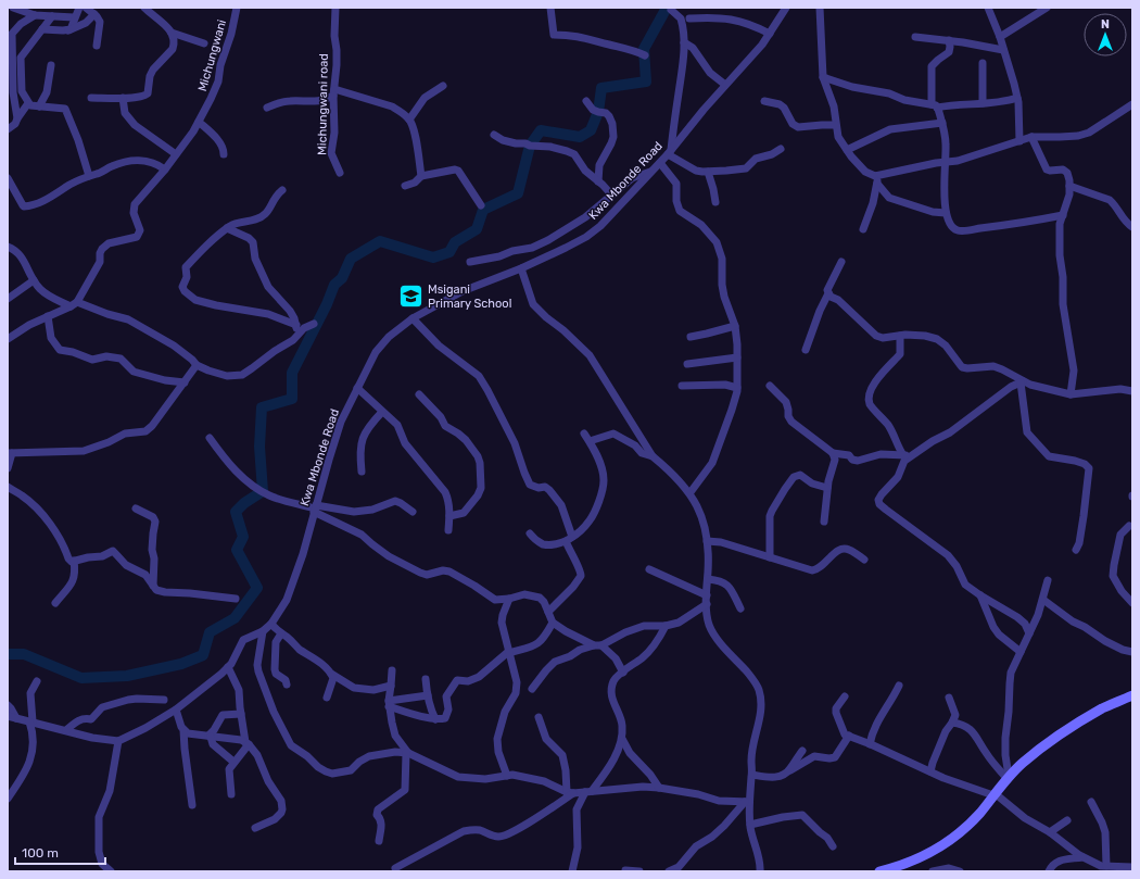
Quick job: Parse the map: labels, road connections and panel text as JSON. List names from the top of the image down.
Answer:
{
  "streets": {
    "street": ["Michungwani", "Michungwani road", "Kwa Mbonde Road"]
  },
  "places": {
    "school or university": ["Msigani Primary School"]
  },
  "scale_bar": "100 m",
  "north": "top"
}
